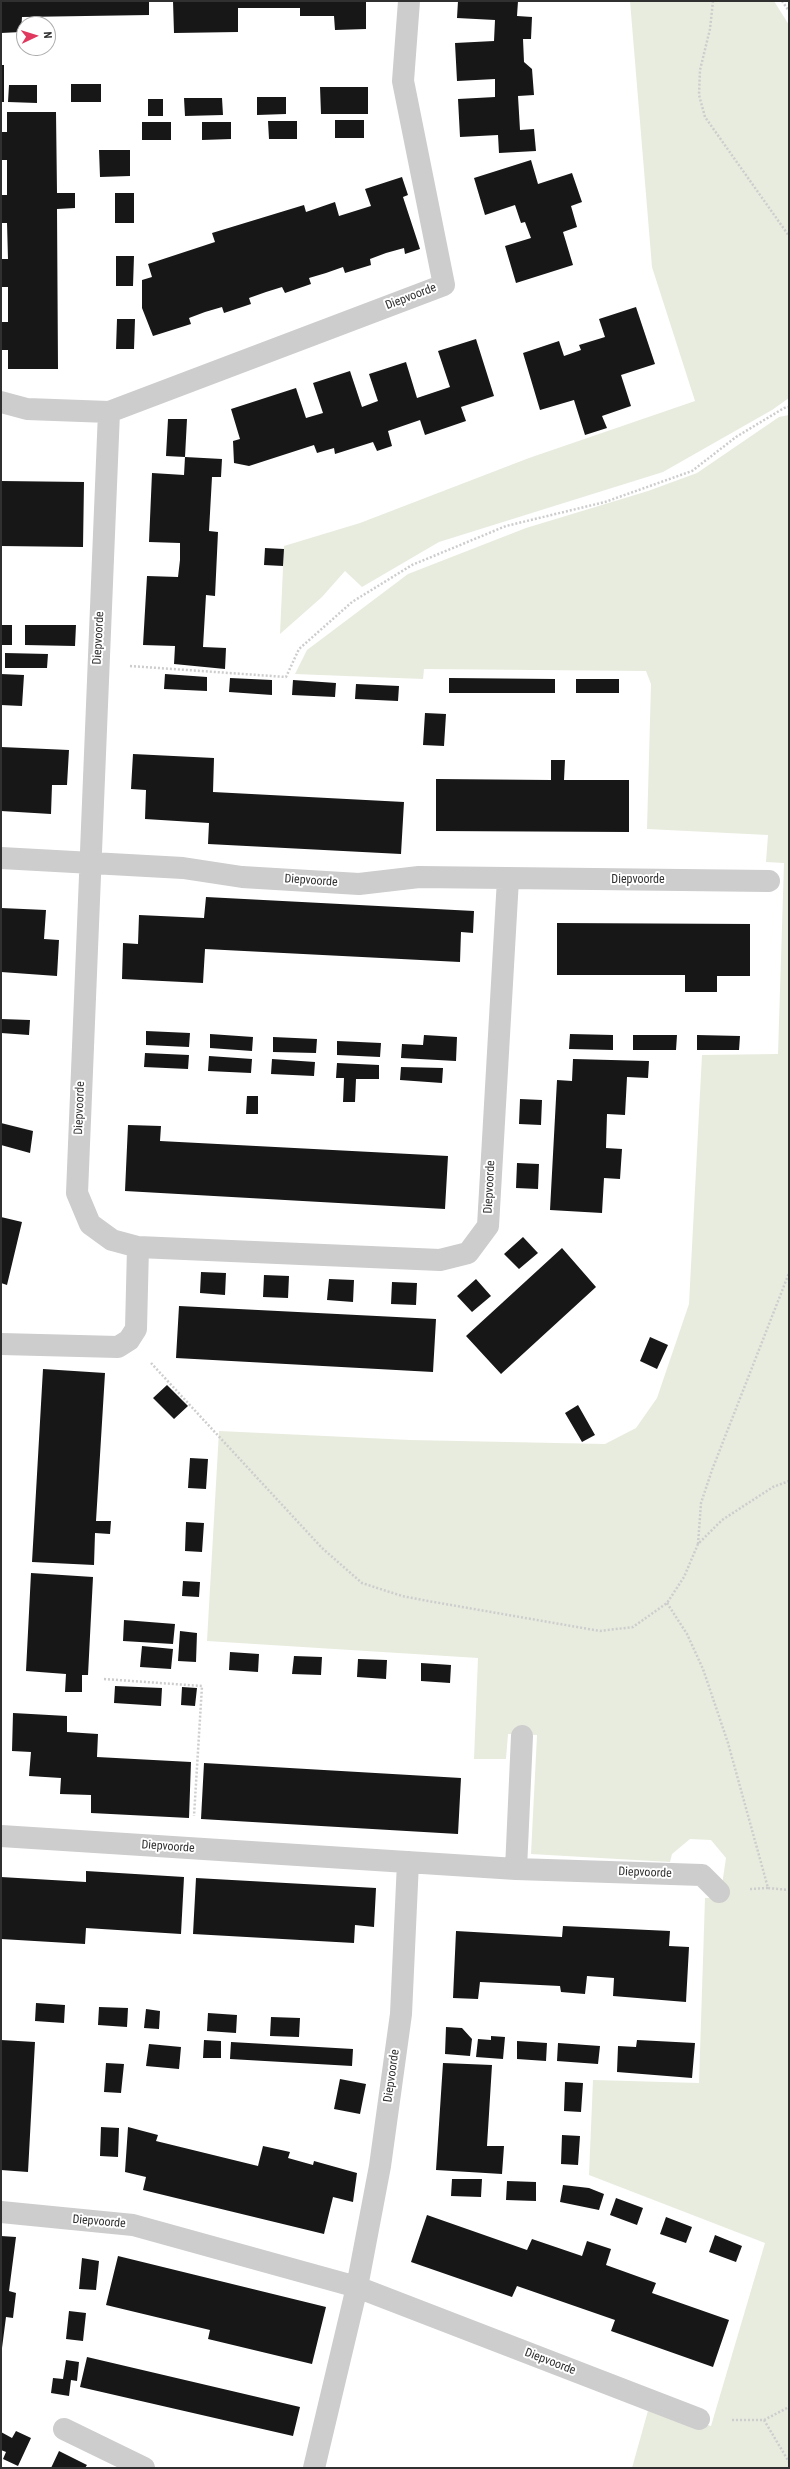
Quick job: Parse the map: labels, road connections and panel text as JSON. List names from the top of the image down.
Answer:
{
  "streets": {
    "street": ["Diepvoorde"]
  },
  "north": "right"
}
